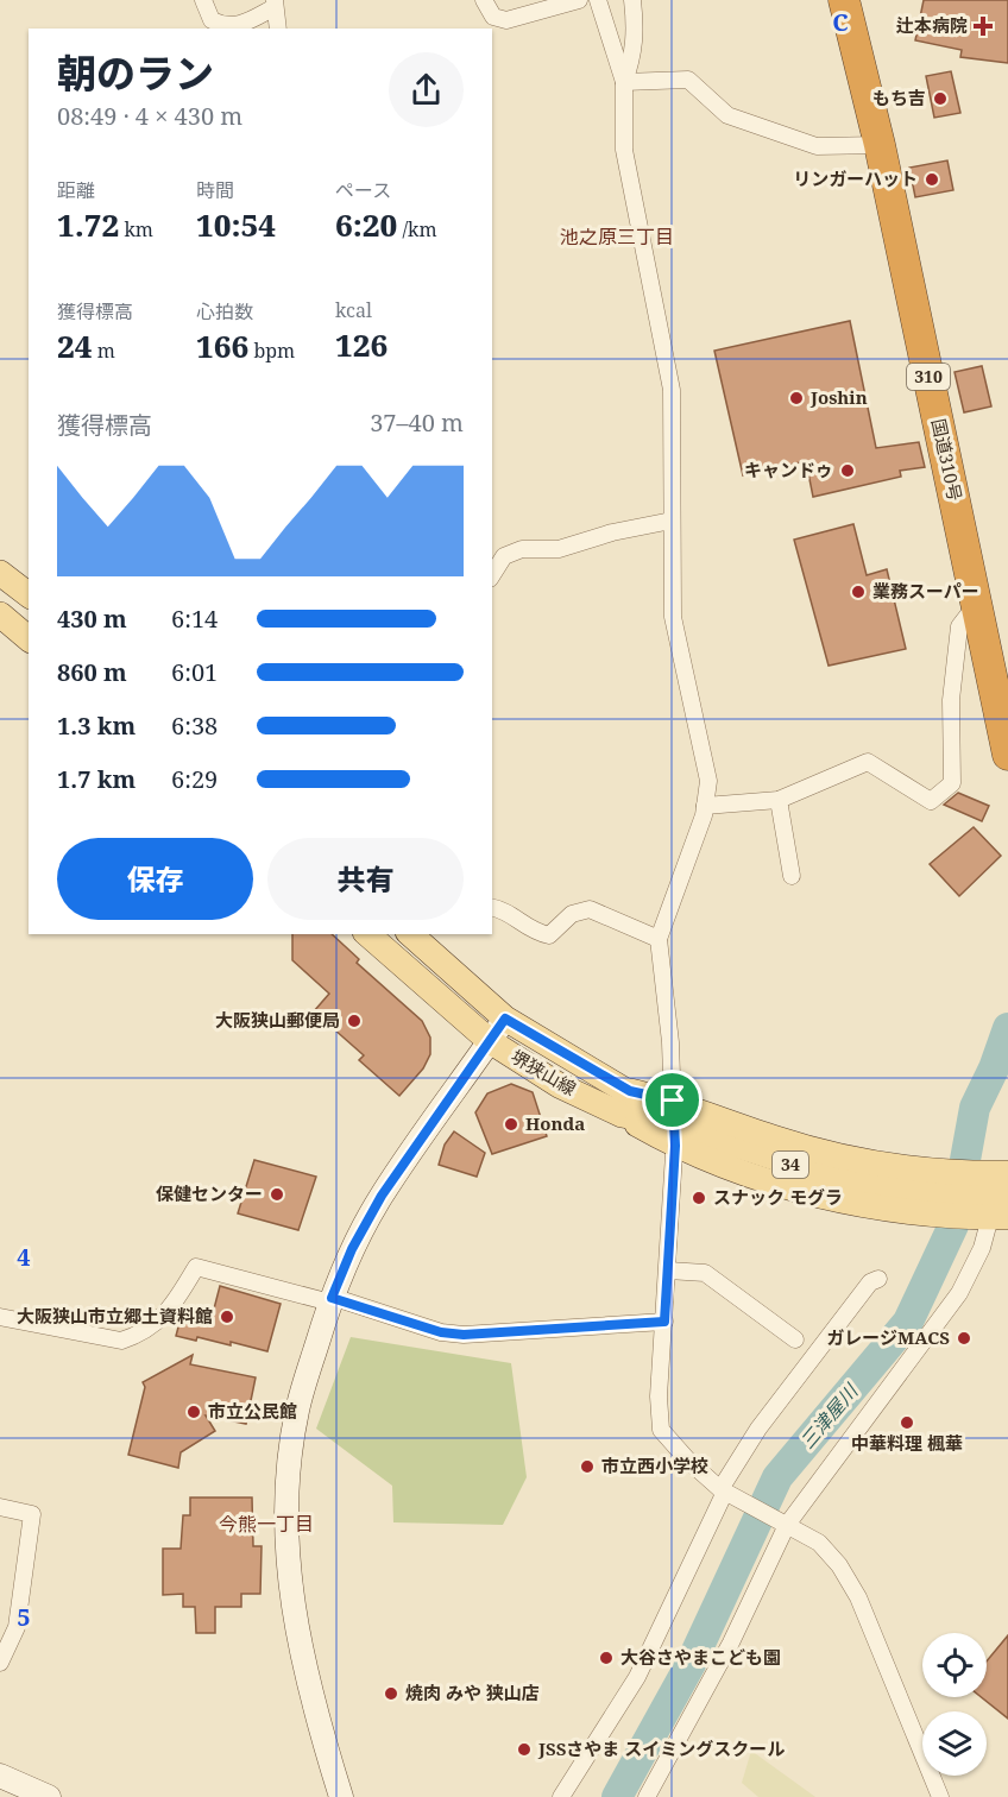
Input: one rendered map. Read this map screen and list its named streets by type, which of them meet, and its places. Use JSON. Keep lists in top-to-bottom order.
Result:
{
  "streets": {
    "highway": ["310", "国道310号"],
    "main road": ["堺狭山線", "34"]
  },
  "districts": ["池之原三丁目", "今熊一丁目"],
  "water": ["三津屋川"],
  "places": {
    "health": ["辻本病院"],
    "other": [
      "もち吉",
      "リンガーハット",
      "Joshin",
      "キャンドゥ",
      "業務スーパー",
      "大阪狭山郵便局",
      "Honda",
      "保健センター",
      "スナック モグラ",
      "大阪狭山市立郷土資料館",
      "ガレージMACS",
      "市立公民館",
      "中華料理 楓華",
      "市立西小学校",
      "大谷さやまこども園",
      "焼肉 みや 狭山店",
      "JSSさやま スイミングスクール"
    ]
  },
  "page": {
    "heading": ["朝のラン", "08:49 · 4 × 430 m"],
    "stats": [
      ["距離", "1.72 km"],
      ["時間", "10:54"],
      ["ペース", "6:20 /km"],
      ["獲得標高", "24 m"],
      ["心拍数", "166 bpm"],
      ["kcal", "126"]
    ],
    "chart": ["獲得標高", "37–40 m"],
    "list": [
      {
        "name": "430 m",
        "note": "6:14"
      },
      {
        "name": "860 m",
        "note": "6:01"
      },
      {
        "name": "1.3 km",
        "note": "6:38"
      },
      {
        "name": "1.7 km",
        "note": "6:29"
      }
    ],
    "buttons": ["保存", "共有"]
  },
  "grid": {
    "columns": ["C"],
    "rows": ["4", "5"]
  }
}
